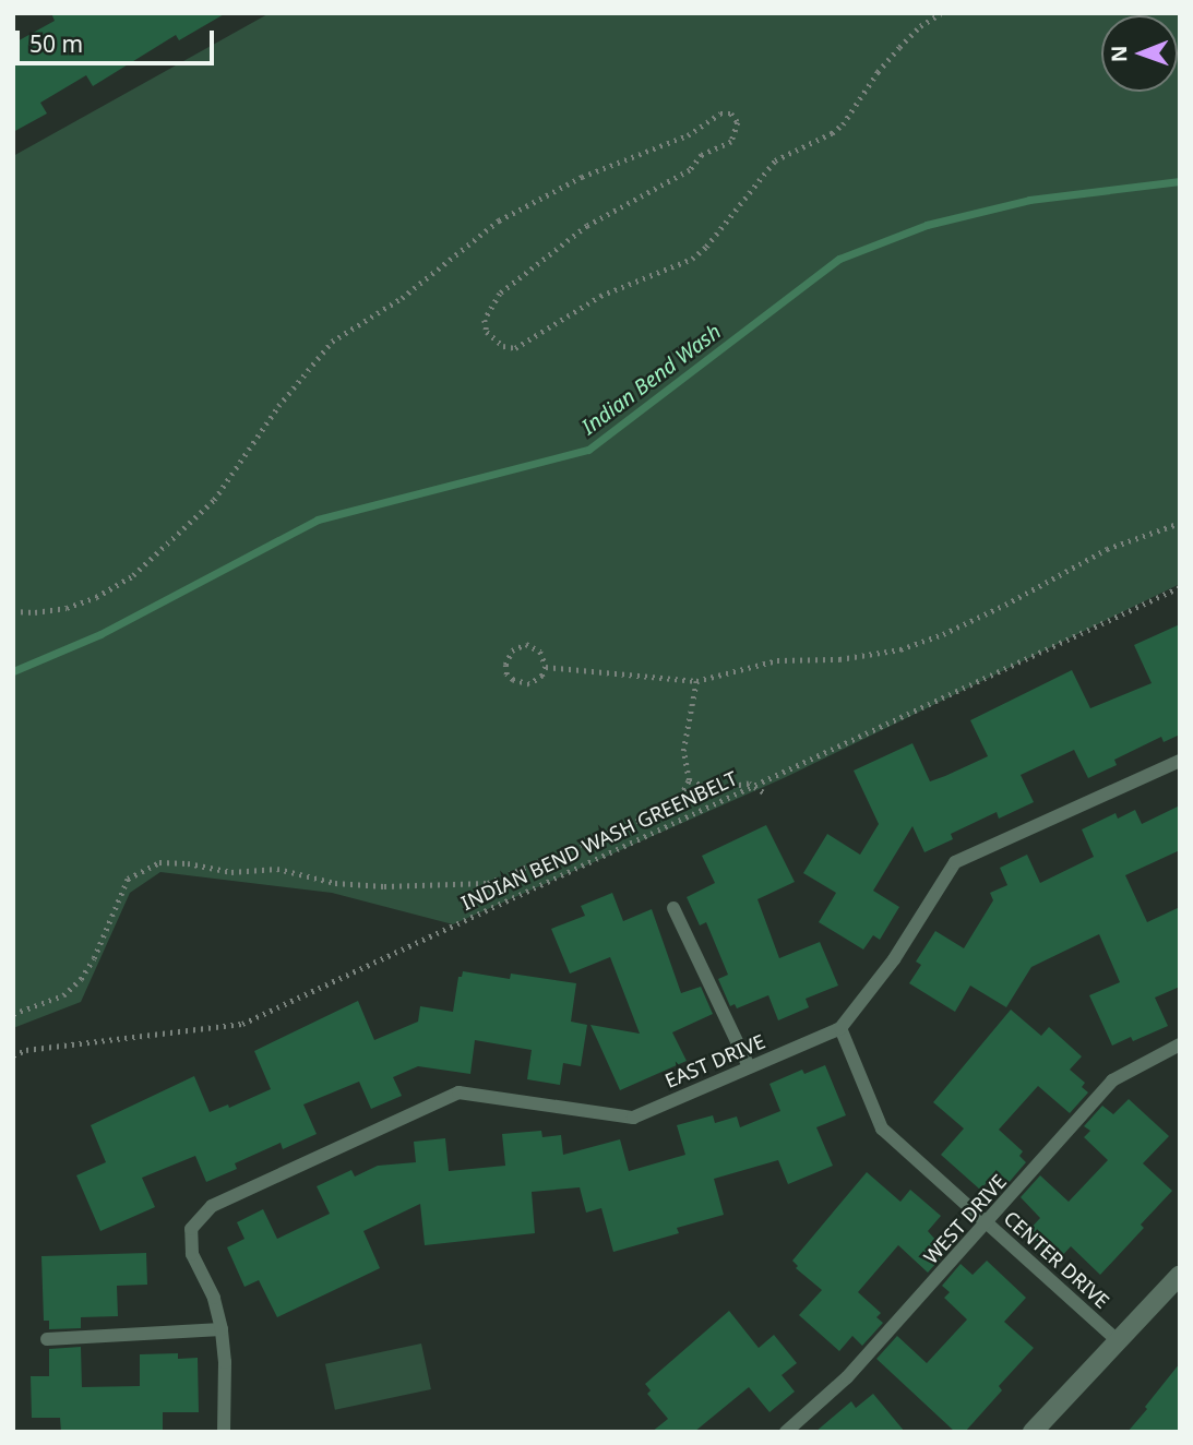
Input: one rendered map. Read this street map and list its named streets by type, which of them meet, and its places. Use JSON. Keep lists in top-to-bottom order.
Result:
{
  "streets": {
    "lane": ["EAST DRIVE", "WEST DRIVE", "CENTER DRIVE"],
    "path": ["INDIAN BEND WASH GREENBELT"]
  },
  "crossings": [
    ["EAST DRIVE", "CENTER DRIVE"],
    ["WEST DRIVE", "CENTER DRIVE"]
  ],
  "water": ["Indian Bend Wash"],
  "scale_bar": "50 m",
  "north": "left"
}
